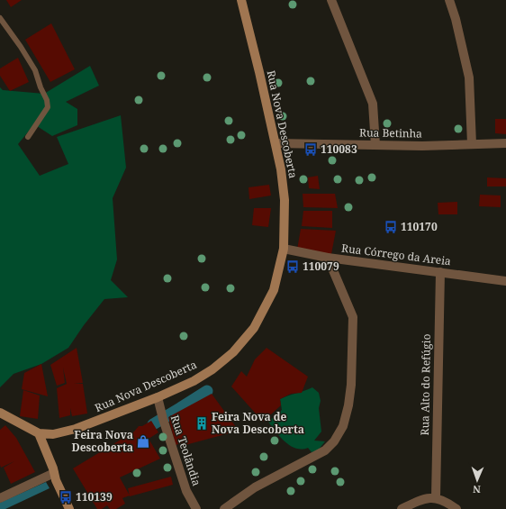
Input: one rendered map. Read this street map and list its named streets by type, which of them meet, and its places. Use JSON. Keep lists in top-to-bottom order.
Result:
{
  "streets": {
    "main road": ["Rua Nova Descoberta"],
    "street": [
      "Rua Betinha",
      "Rua Córrego da Areia",
      "Rua Alto do Refúgio",
      "Rua Teolândia"
    ]
  },
  "crossings": [
    ["Rua Nova Descoberta", "Rua Betinha"],
    ["Rua Nova Descoberta", "Rua Córrego da Areia"],
    ["Rua Nova Descoberta", "Rua Teolândia"],
    ["Rua Córrego da Areia", "Rua Alto do Refúgio"]
  ],
  "places": {
    "bus stop": [
      "110083",
      "110170",
      "110079",
      "110139"
    ],
    "building": ["Feira Nova de Nova Descoberta"],
    "shop": ["Feira Nova Descoberta"]
  },
  "north": "bottom"
}
